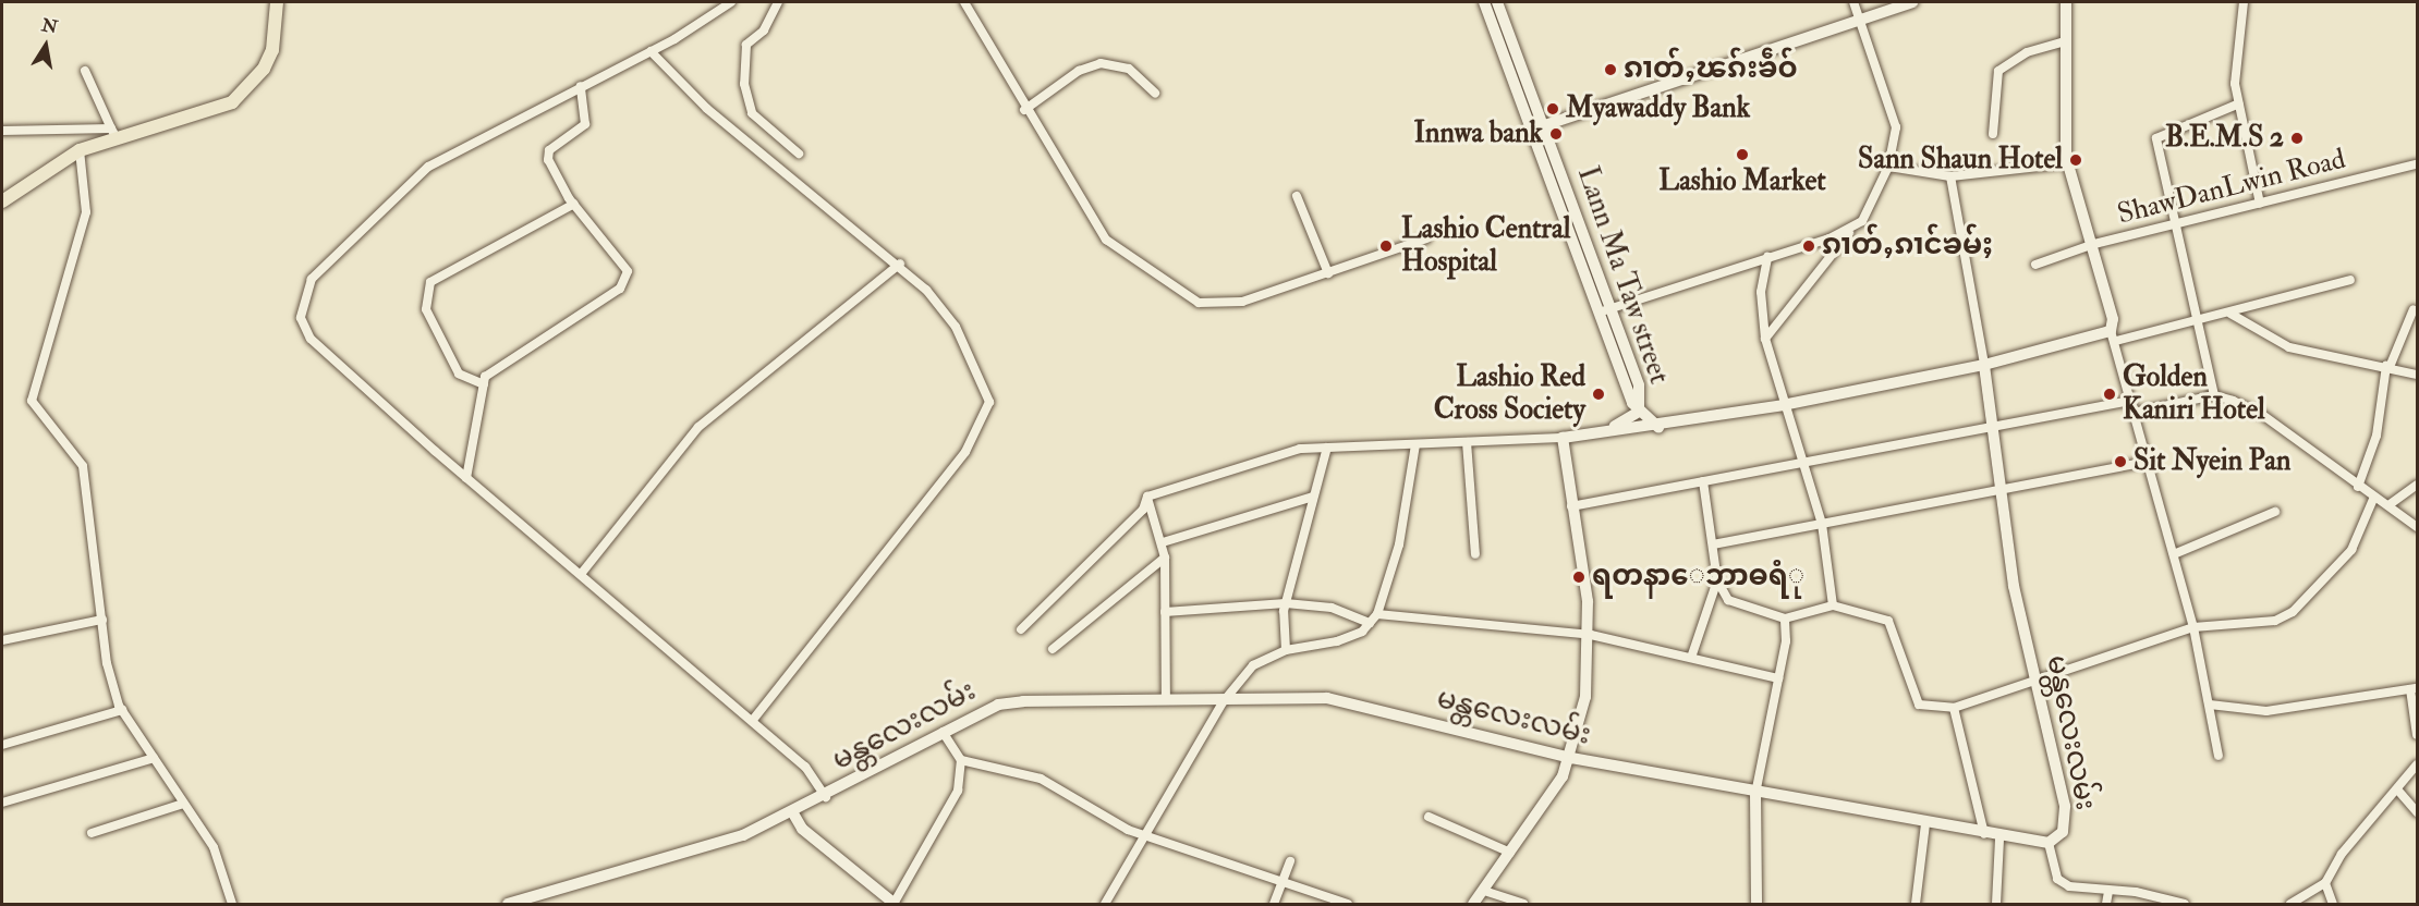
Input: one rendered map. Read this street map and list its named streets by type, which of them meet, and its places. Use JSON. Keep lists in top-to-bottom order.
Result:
{
  "streets": {
    "main road": ["Lann Ma Taw street", "မန္တလေးလမ်း"],
    "street": ["ShawDanLwin Road"]
  },
  "places": [
    "ၵၢတ်ႇၽၵ်းၶဵဝ်",
    "Myawaddy Bank",
    "Innwa bank",
    "B.E.M.S 2",
    "Lashio Market",
    "Sann Shaun Hotel",
    "Lashio Central Hospital",
    "ၵၢတ်ႇၵၢင်ၶမ်ႈ",
    "Lashio Red Cross Society",
    "Golden Kaniri Hotel",
    "Sit Nyein Pan",
    "ရတနာေဘာဓရံု"
  ],
  "north": "top"
}
